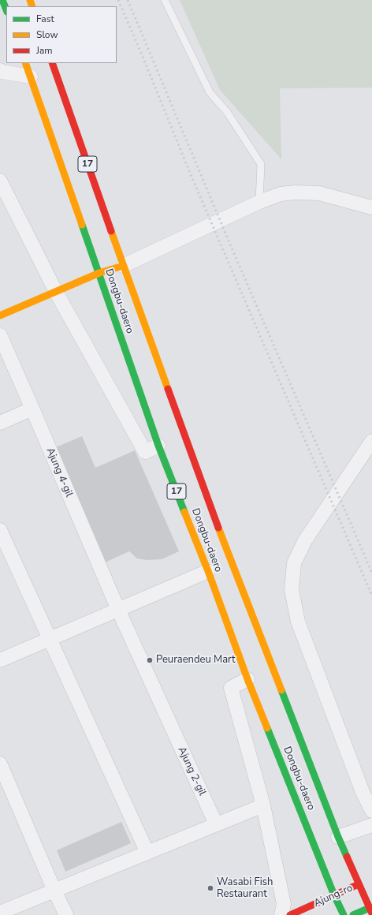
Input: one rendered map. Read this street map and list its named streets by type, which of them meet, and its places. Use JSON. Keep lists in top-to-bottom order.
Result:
{
  "streets": {
    "main road": ["17", "Dongbu-daero", "Ajung-ro"],
    "street": ["Ajung 4-gil", "Ajung 2-gil"]
  },
  "crossings": [
    ["Dongbu-daero", "Ajung-ro"],
    ["Ajung 4-gil", "Ajung 2-gil"]
  ],
  "places": ["Peuraendeu Mart", "Wasabi Fish Restaurant"],
  "legend": ["Fast", "Slow", "Jam"]
}
